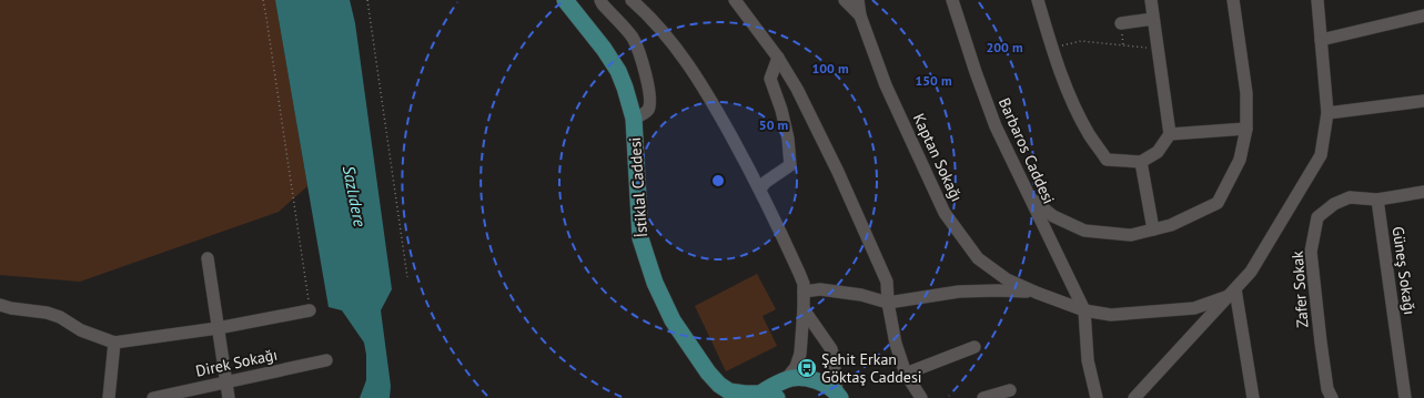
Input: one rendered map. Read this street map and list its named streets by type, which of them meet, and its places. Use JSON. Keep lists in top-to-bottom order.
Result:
{
  "streets": {
    "main road": ["İstiklal Caddesi"],
    "street": [
      "Barbaros Caddesi",
      "Kaptan Sokağı",
      "Güneş Sokağı",
      "Zafer Sokak",
      "Direk Sokağı"
    ]
  },
  "crossings": [
    ["Güneş Sokağı", "Zafer Sokak"]
  ],
  "water": ["Sazlıdere"],
  "places": {
    "bus stop": ["Şehit Erkan Göktaş Caddesi"]
  },
  "rings": [
    "200 m",
    "100 m",
    "150 m",
    "50 m"
  ]
}
